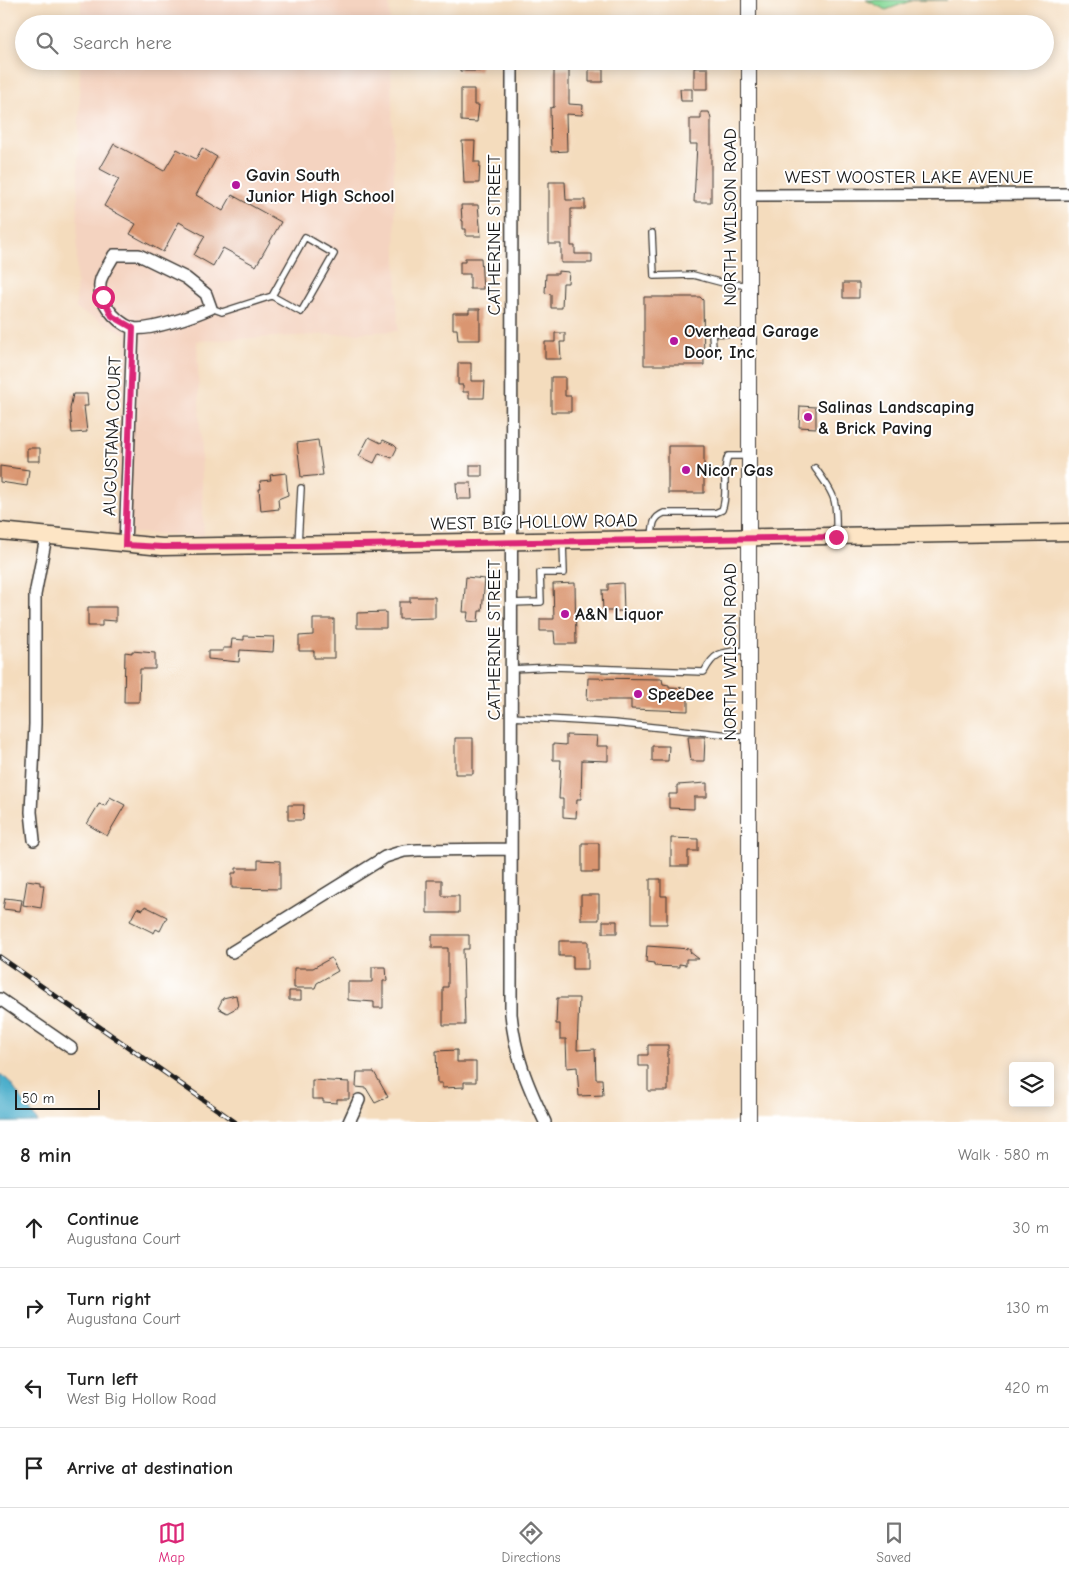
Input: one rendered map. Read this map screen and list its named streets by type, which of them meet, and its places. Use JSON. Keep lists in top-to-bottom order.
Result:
{
  "streets": {
    "main road": ["WEST BIG HOLLOW ROAD"],
    "street": [
      "WEST WOOSTER LAKE AVENUE",
      "NORTH WILSON ROAD",
      "CATHERINE STREET",
      "AUGUSTANA COURT"
    ]
  },
  "crossings": [
    ["WEST WOOSTER LAKE AVENUE", "NORTH WILSON ROAD"],
    ["NORTH WILSON ROAD", "WEST BIG HOLLOW ROAD"],
    ["CATHERINE STREET", "WEST BIG HOLLOW ROAD"],
    ["AUGUSTANA COURT", "WEST BIG HOLLOW ROAD"]
  ],
  "places": [
    "Gavin South Junior High School",
    "Overhead Garage Door, Inc",
    "Salinas Landscaping & Brick Paving",
    "Nicor Gas",
    "A&N Liquor",
    "SpeeDee"
  ],
  "scale_bar": "50 m",
  "page": {
    "search": "Search here",
    "scale": "50 m",
    "heading": ["8 min", "Walk · 580 m"],
    "list": [
      ["Continue", "Augustana Court", "30 m"],
      ["Turn right", "Augustana Court", "130 m"],
      ["Turn left", "West Big Hollow Road", "420 m"],
      "Arrive at destination"
    ],
    "nav": ["Map", "Directions", "Saved"]
  }
}
